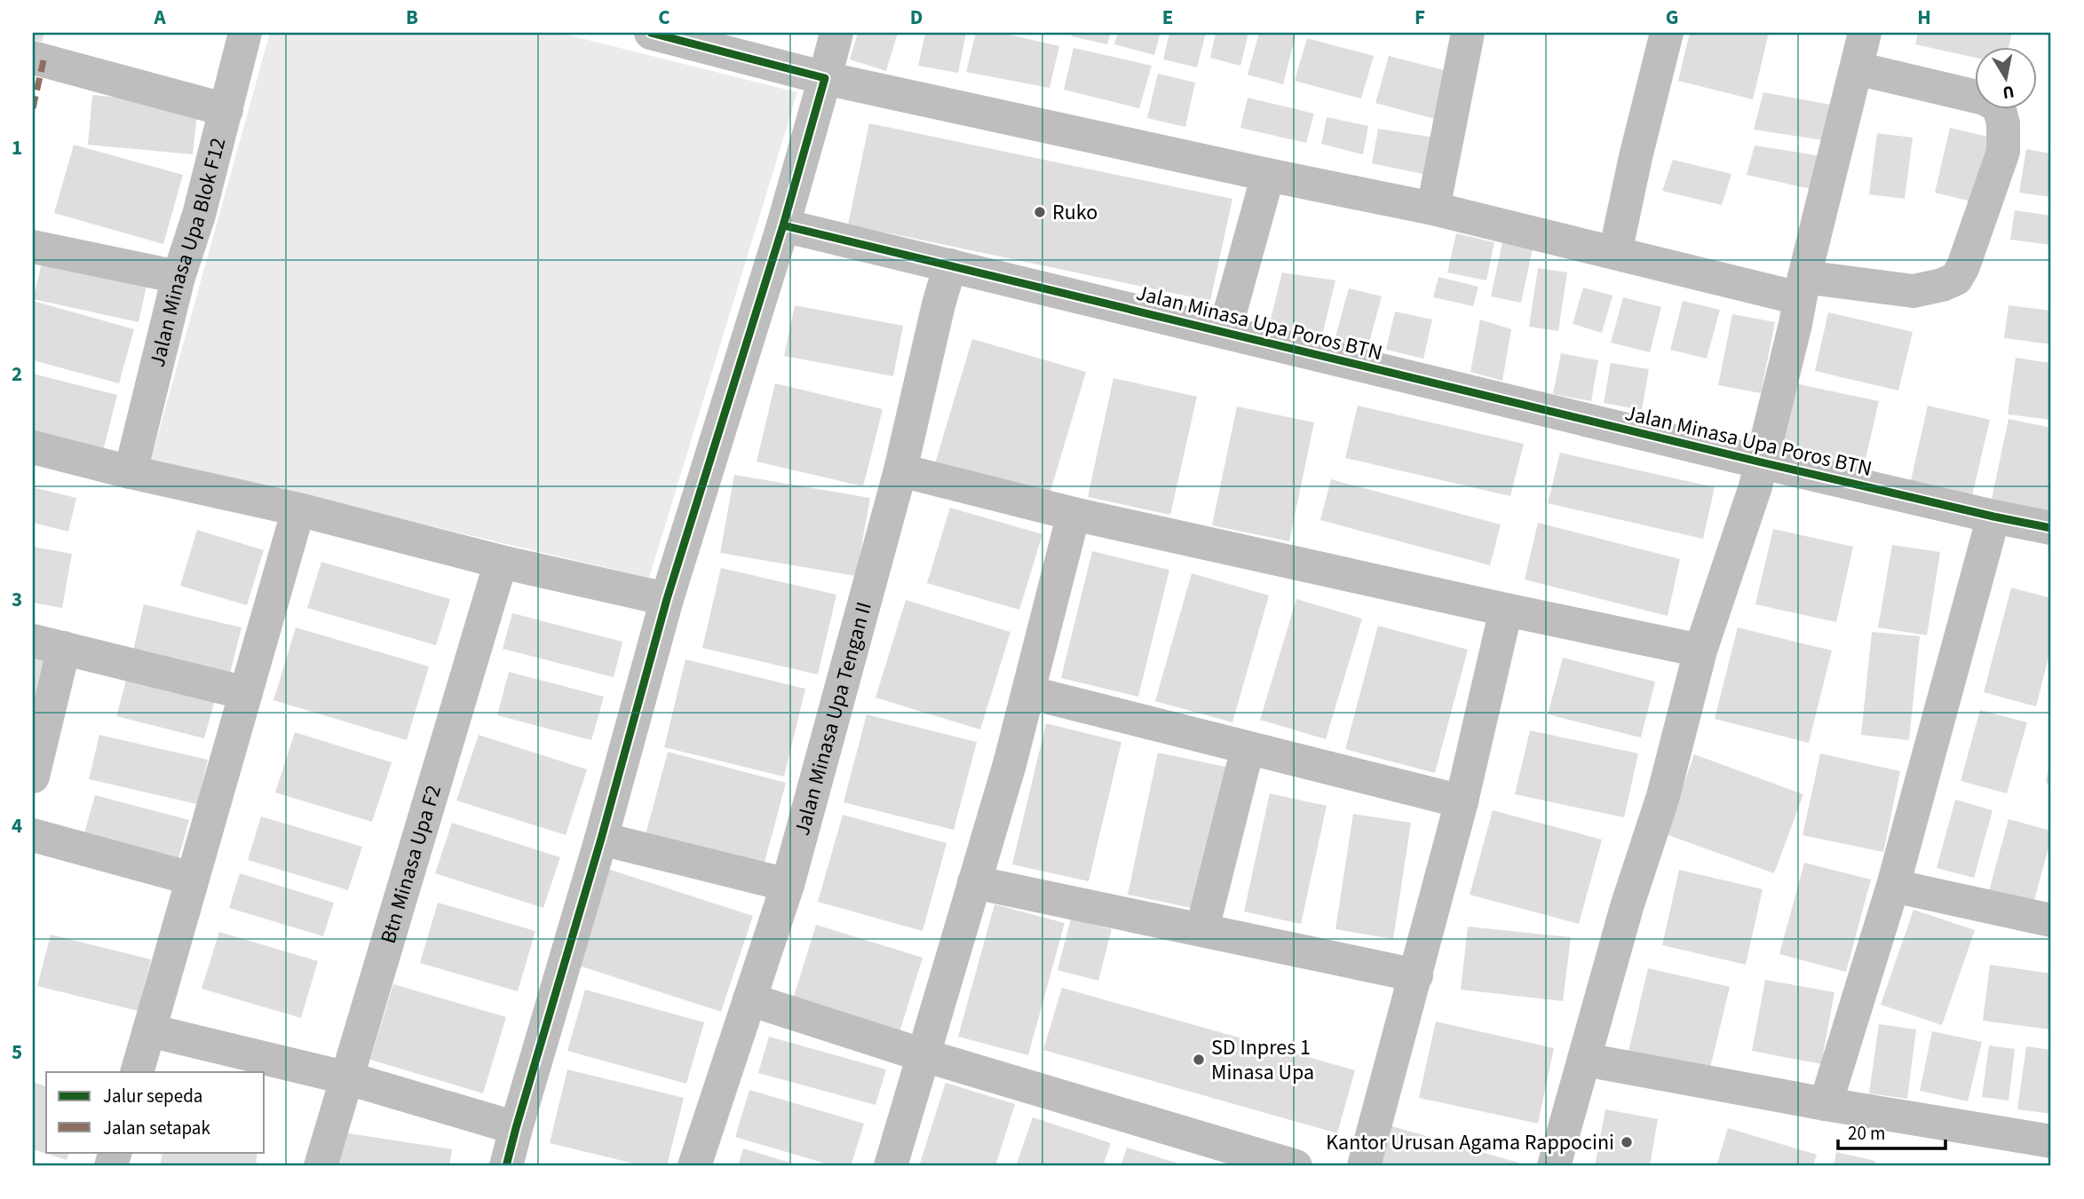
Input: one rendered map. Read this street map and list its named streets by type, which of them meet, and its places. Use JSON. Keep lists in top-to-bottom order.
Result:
{
  "streets": {
    "street": [
      "Jalan Minasa Upa Blok F12",
      "Jalan Minasa Upa Poros BTN",
      "Jalan Minasa Upa Tengan II",
      "Btn Minasa Upa F2"
    ]
  },
  "crossings": [
    ["Jalan Minasa Upa Poros BTN", "Jalan Minasa Upa Tengan II"]
  ],
  "places": ["Ruko", "SD Inpres 1 Minasa Upa", "Kantor Urusan Agama Rappocini"],
  "legend": ["Jalur sepeda", "Jalan setapak"],
  "scale_bar": "20 m",
  "north": "bottom",
  "grid": {
    "columns": [
      "A",
      "B",
      "C",
      "D",
      "E",
      "F",
      "G",
      "H"
    ],
    "rows": [
      "1",
      "2",
      "3",
      "4",
      "5"
    ]
  }
}
